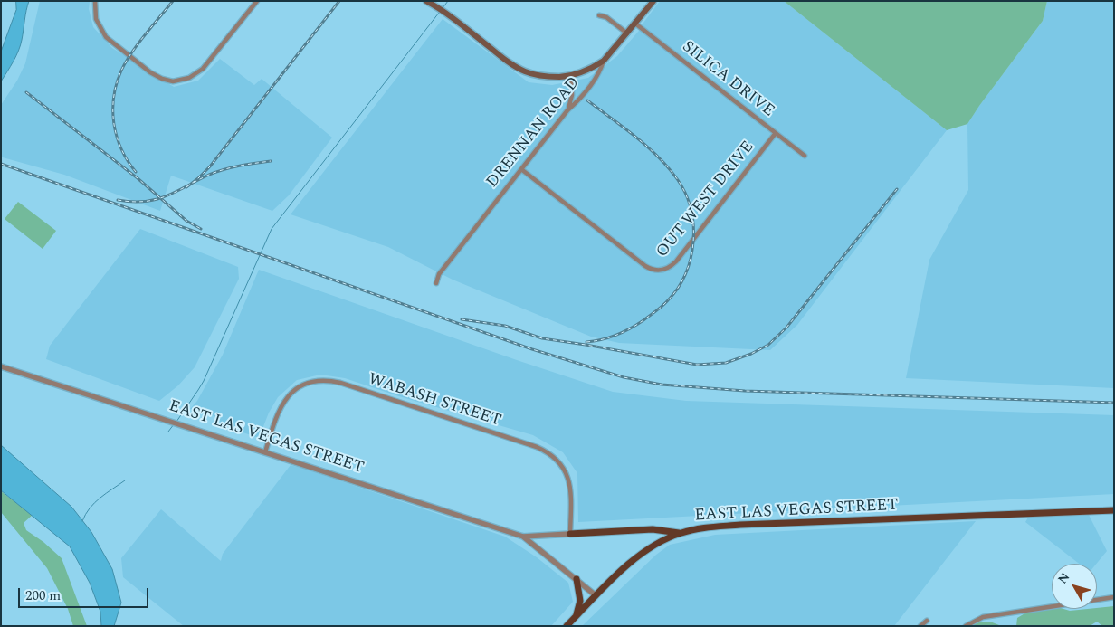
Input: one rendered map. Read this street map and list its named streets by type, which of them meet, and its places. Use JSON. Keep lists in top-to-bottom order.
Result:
{
  "streets": {
    "main road": ["DRENNAN ROAD", "EAST LAS VEGAS STREET"],
    "street": ["SILICA DRIVE", "OUT WEST DRIVE", "WABASH STREET"]
  },
  "crossings": [
    ["SILICA DRIVE", "DRENNAN ROAD"],
    ["SILICA DRIVE", "OUT WEST DRIVE"],
    ["DRENNAN ROAD", "OUT WEST DRIVE"],
    ["WABASH STREET", "EAST LAS VEGAS STREET"]
  ],
  "scale_bar": "200 m",
  "north": "top left"
}
